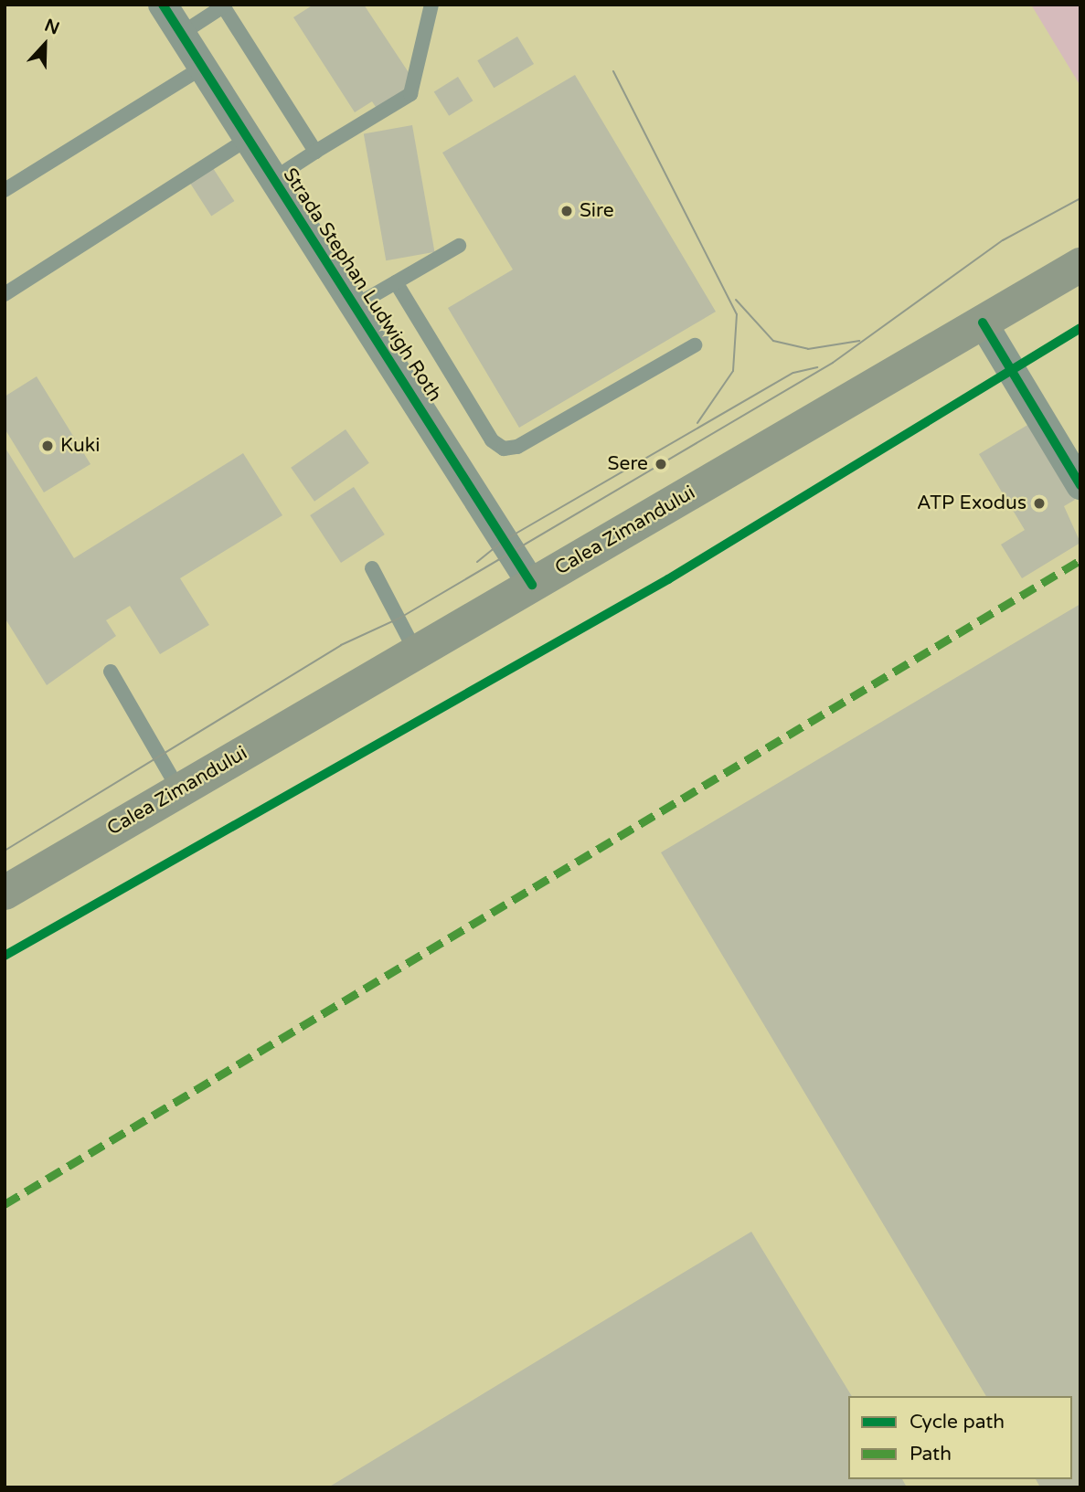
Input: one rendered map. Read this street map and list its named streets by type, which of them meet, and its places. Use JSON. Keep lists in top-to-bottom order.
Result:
{
  "streets": {
    "main road": ["Calea Zimandului"],
    "street": ["Strada Stephan Ludwigh Roth"]
  },
  "crossings": [
    ["Strada Stephan Ludwigh Roth", "Calea Zimandului"]
  ],
  "places": [
    "Sire",
    "Kuki",
    "Sere",
    "ATP Exodus"
  ],
  "legend": ["Cycle path", "Path"],
  "north": "top"
}
